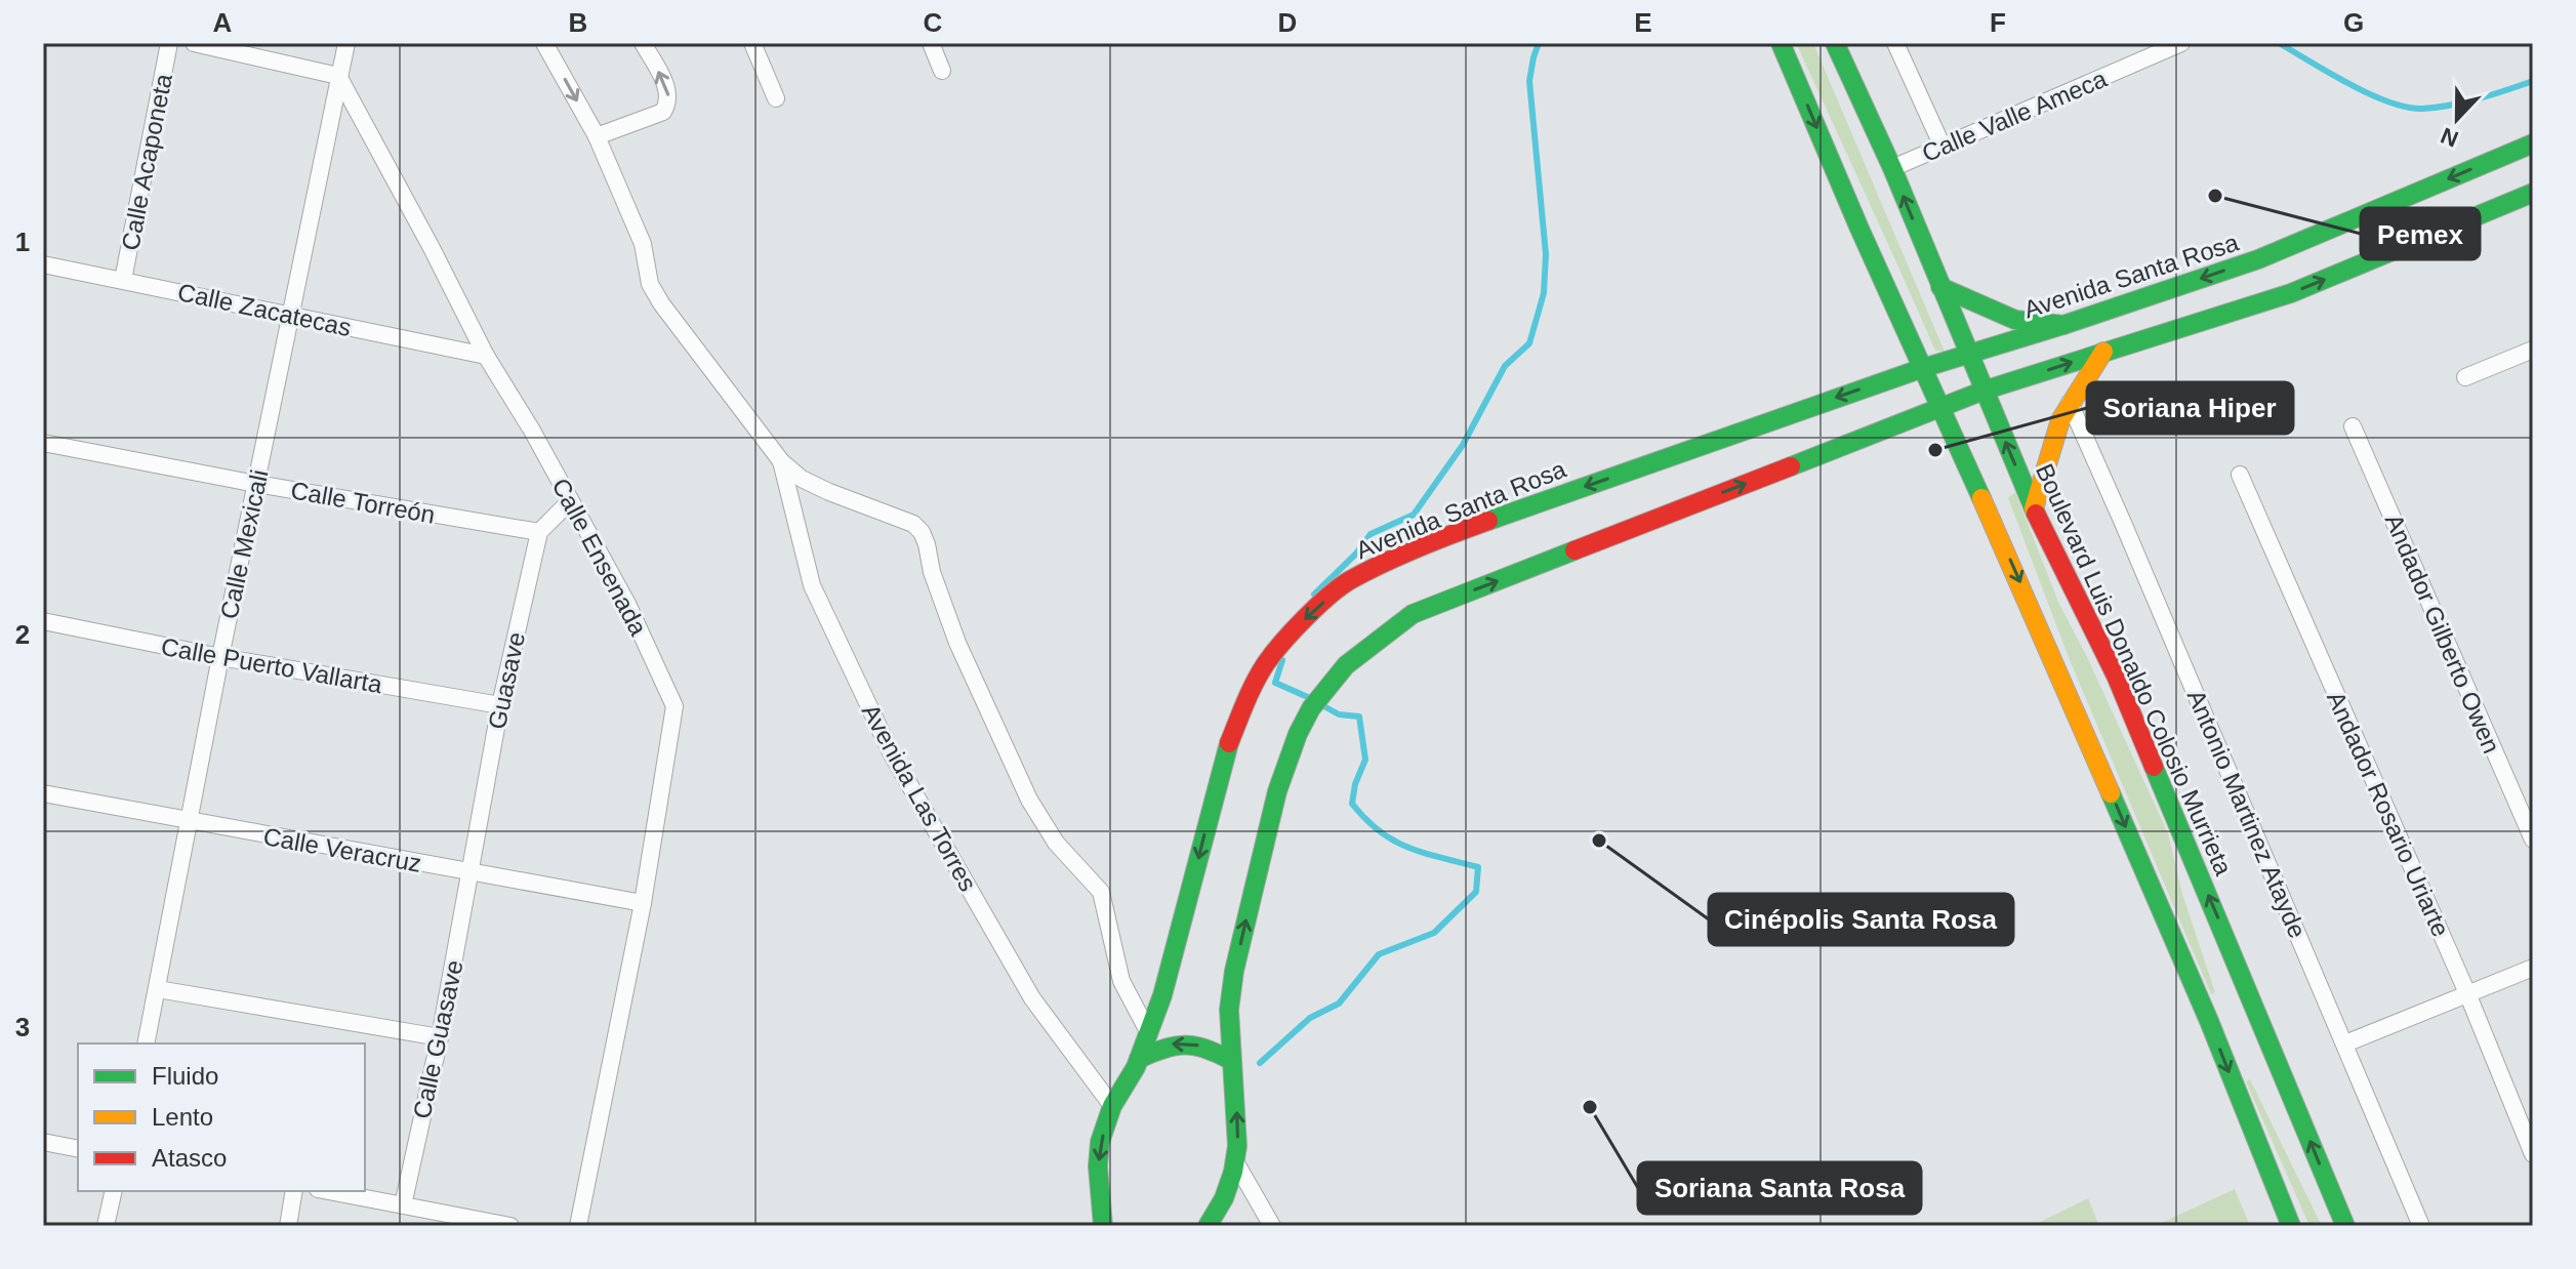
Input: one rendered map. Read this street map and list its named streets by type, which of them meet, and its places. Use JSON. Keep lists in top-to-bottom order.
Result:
{
  "streets": {
    "main road": ["Avenida Santa Rosa", "Boulevard Luis Donaldo Colosio Murrieta"],
    "street": [
      "Calle Valle Ameca",
      "Calle Acaponeta",
      "Calle Zacatecas",
      "Calle Torreón",
      "Calle Mexicali",
      "Calle Ensenada",
      "Andador Gilberto Owen",
      "Calle Puerto Vallarta",
      "Guasave",
      "Avenida Las Torres",
      "Antonio Martinez Atayde",
      "Andador Rosario Uriarte",
      "Calle Veracruz",
      "Calle Guasave"
    ]
  },
  "crossings": [
    ["Calle Valle Ameca", "Boulevard Luis Donaldo Colosio Murrieta"],
    ["Calle Acaponeta", "Calle Zacatecas"],
    ["Avenida Santa Rosa", "Boulevard Luis Donaldo Colosio Murrieta"],
    ["Avenida Santa Rosa", "Avenida Las Torres"],
    ["Calle Zacatecas", "Calle Mexicali"],
    ["Calle Zacatecas", "Calle Ensenada"],
    ["Calle Torreón", "Calle Mexicali"],
    ["Calle Torreón", "Guasave"],
    ["Calle Mexicali", "Calle Ensenada"],
    ["Calle Mexicali", "Calle Puerto Vallarta"],
    ["Calle Mexicali", "Calle Veracruz"],
    ["Calle Ensenada", "Calle Veracruz"],
    ["Calle Puerto Vallarta", "Guasave"],
    ["Guasave", "Calle Veracruz"],
    ["Guasave", "Calle Guasave"],
    ["Calle Veracruz", "Calle Guasave"]
  ],
  "places": [
    "Pemex",
    "Soriana Hiper",
    "Cinépolis Santa Rosa",
    "Soriana Santa Rosa"
  ],
  "legend": ["Fluido", "Lento", "Atasco"],
  "north": "bottom",
  "grid": {
    "columns": [
      "A",
      "B",
      "C",
      "D",
      "E",
      "F",
      "G"
    ],
    "rows": ["1", "2", "3"]
  }
}
